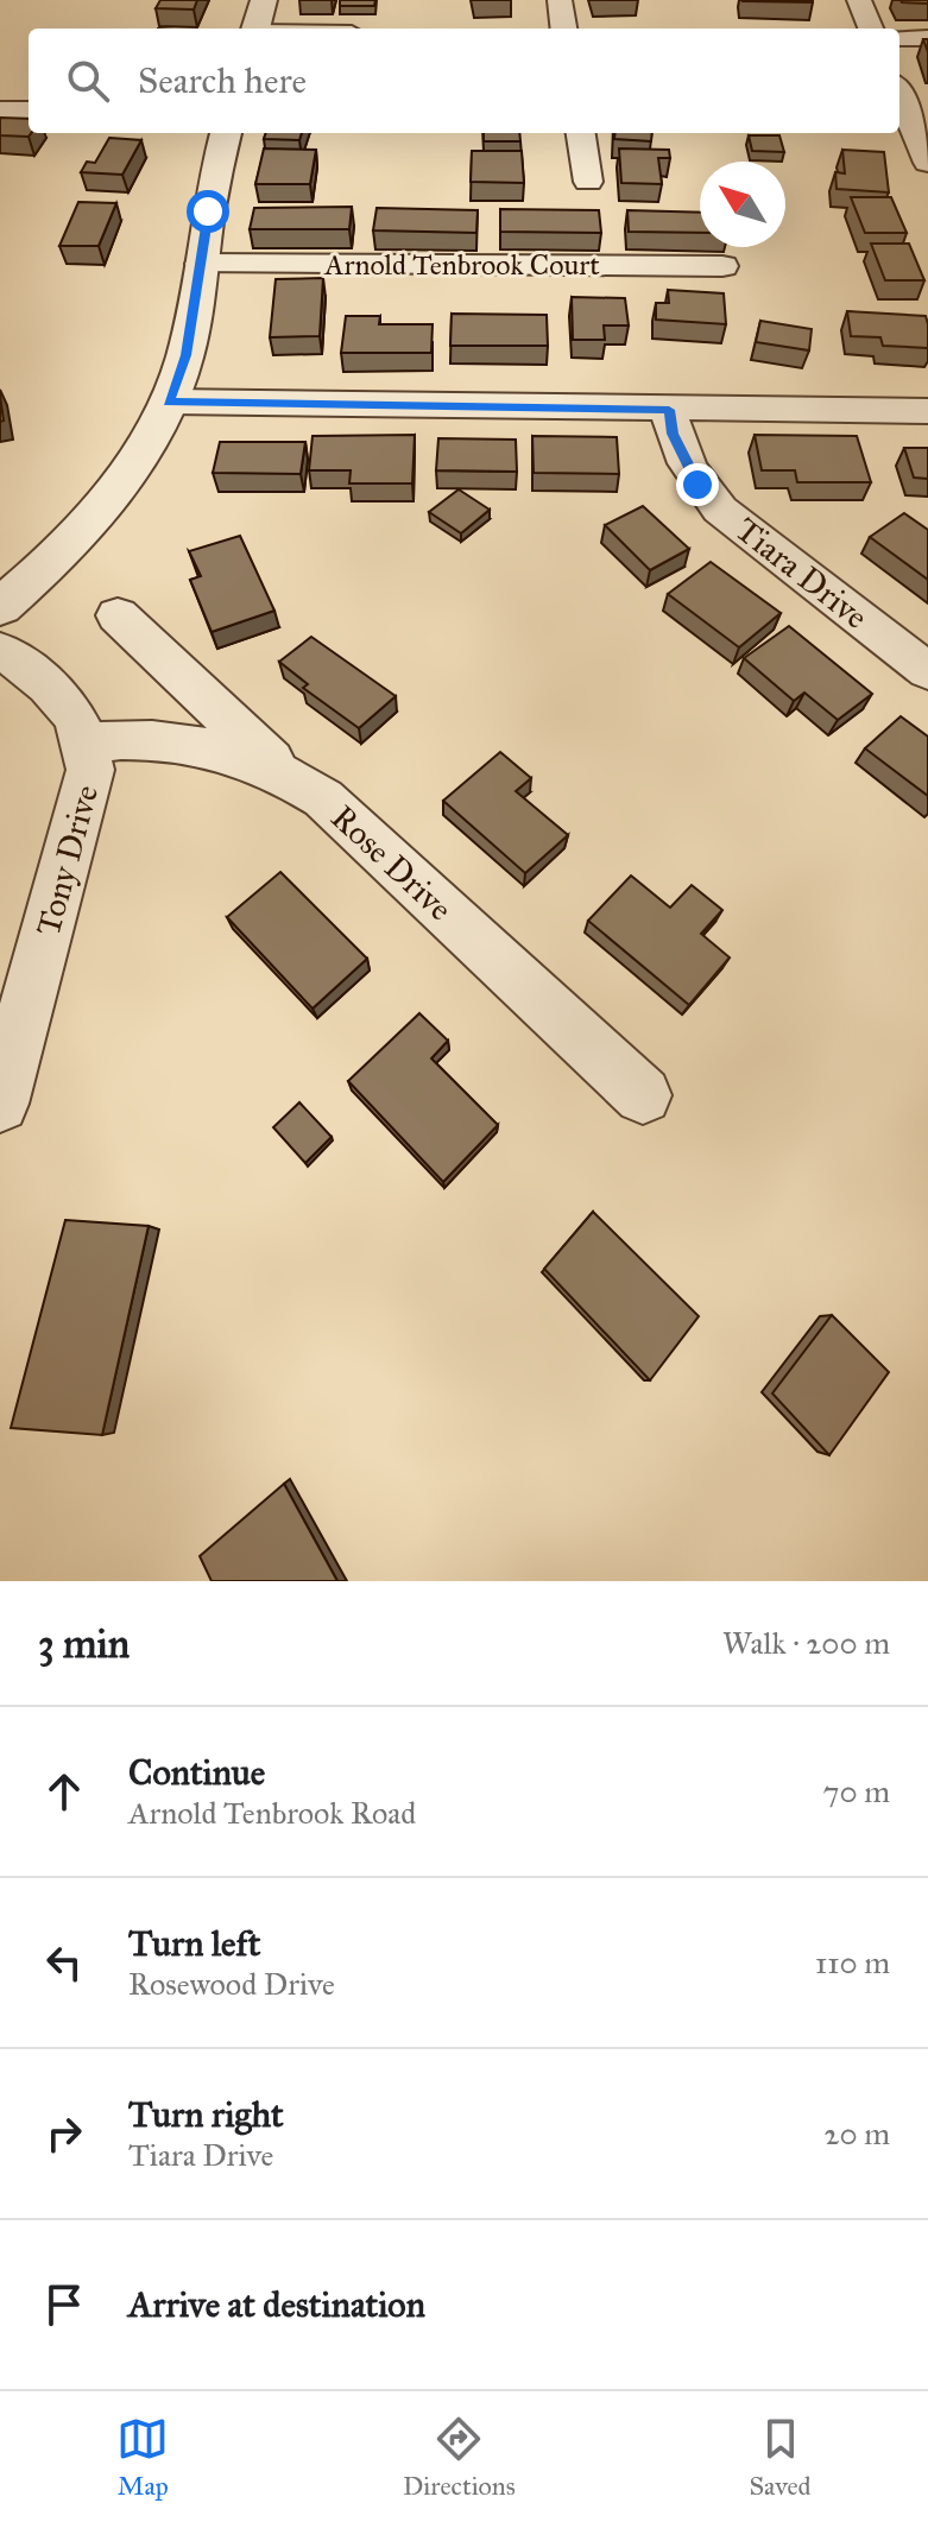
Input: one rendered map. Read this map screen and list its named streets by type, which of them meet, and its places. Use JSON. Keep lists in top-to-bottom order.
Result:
{
  "streets": {
    "street": [
      "Arnold Tenbrook Court",
      "Tiara Drive",
      "Tony Drive",
      "Rose Drive"
    ]
  },
  "crossings": [
    ["Tony Drive", "Rose Drive"]
  ],
  "north": "top left",
  "page": {
    "search": "Search here",
    "heading": ["3 min", "Walk · 200 m"],
    "list": [
      ["Continue", "Arnold Tenbrook Road", "70 m"],
      ["Turn left", "Rosewood Drive", "110 m"],
      ["Turn right", "Tiara Drive", "20 m"],
      "Arrive at destination"
    ],
    "nav": ["Map", "Directions", "Saved"]
  }
}
